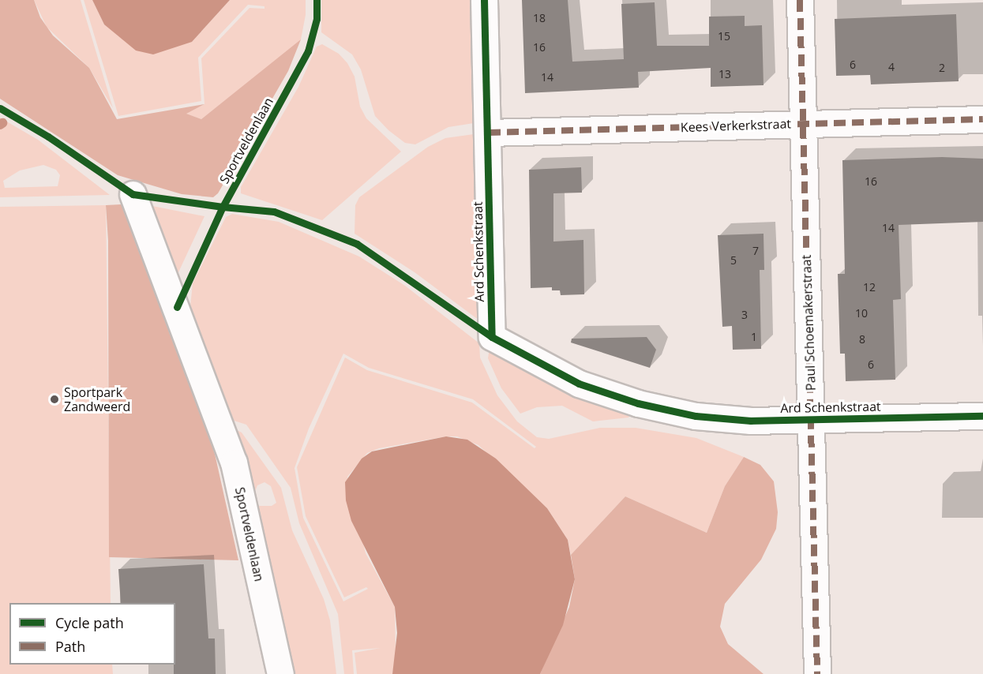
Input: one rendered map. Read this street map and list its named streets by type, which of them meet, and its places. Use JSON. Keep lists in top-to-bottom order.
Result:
{
  "streets": {
    "street": [
      "Kees Verkerkstraat",
      "Sportveldenlaan",
      "Ard Schenkstraat",
      "Paul Schoemakerstraat"
    ]
  },
  "crossings": [
    ["Kees Verkerkstraat", "Ard Schenkstraat"],
    ["Kees Verkerkstraat", "Paul Schoemakerstraat"],
    ["Ard Schenkstraat", "Paul Schoemakerstraat"]
  ],
  "places": ["Sportpark Zandweerd"],
  "house_numbers": [
    "18",
    "15",
    "16",
    "6",
    "4",
    "2",
    "13",
    "14",
    "16",
    "14",
    "7",
    "5",
    "12",
    "10",
    "3",
    "1",
    "8",
    "6"
  ],
  "legend": ["Cycle path", "Path"]
}
